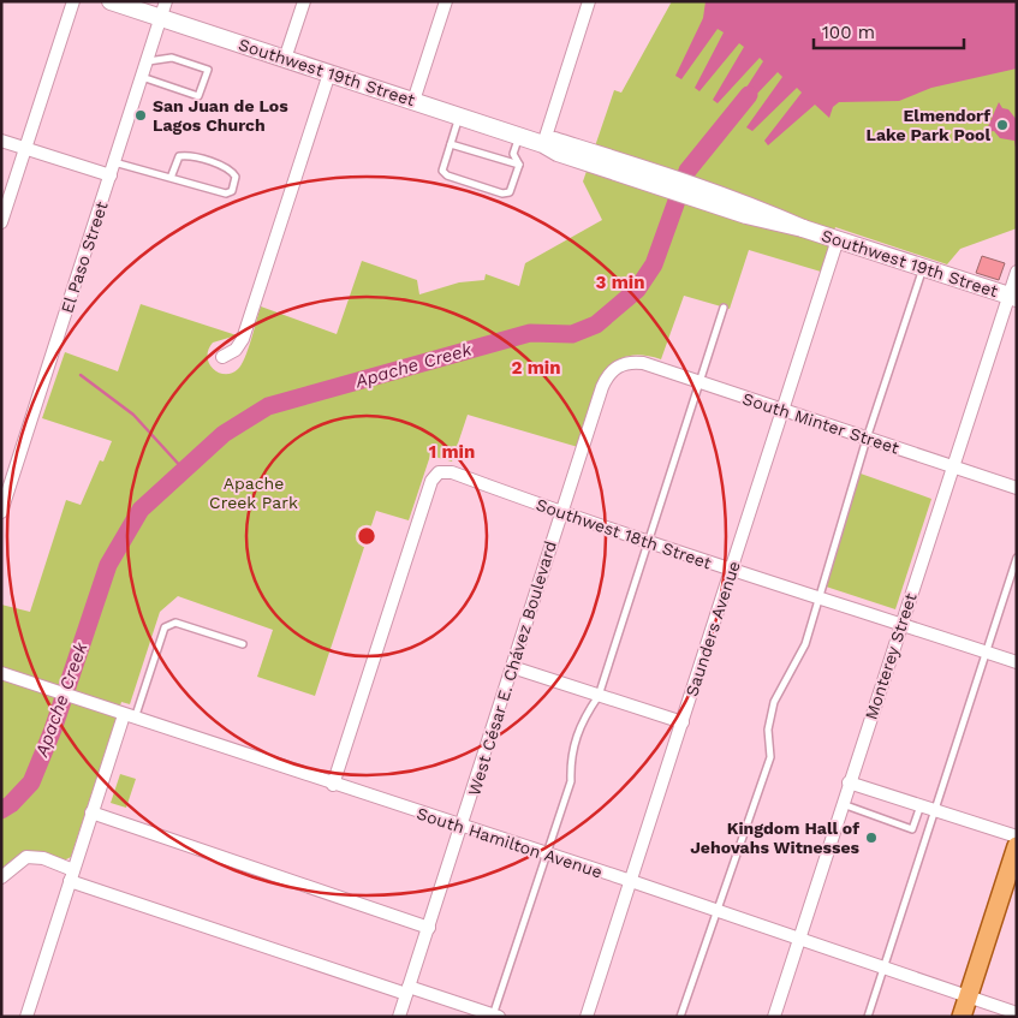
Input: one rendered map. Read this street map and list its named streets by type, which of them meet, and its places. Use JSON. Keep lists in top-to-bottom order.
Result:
{
  "streets": {
    "street": [
      "Southwest 19th Street",
      "El Paso Street",
      "South Minter Street",
      "Southwest 18th Street",
      "Saunders Avenue",
      "Monterey Street",
      "West César E. Chávez Boulevard",
      "South Hamilton Avenue"
    ]
  },
  "crossings": [
    ["Southwest 19th Street", "El Paso Street"],
    ["Southwest 19th Street", "Saunders Avenue"],
    ["Southwest 19th Street", "Monterey Street"],
    ["South Minter Street", "Saunders Avenue"],
    ["South Minter Street", "Monterey Street"],
    ["South Minter Street", "West César E. Chávez Boulevard"],
    ["Southwest 18th Street", "Saunders Avenue"],
    ["Southwest 18th Street", "Monterey Street"],
    ["Southwest 18th Street", "West César E. Chávez Boulevard"],
    ["Southwest 18th Street", "South Hamilton Avenue"],
    ["Saunders Avenue", "South Hamilton Avenue"],
    ["Monterey Street", "South Hamilton Avenue"],
    ["West César E. Chávez Boulevard", "South Hamilton Avenue"]
  ],
  "water": ["Apache Creek"],
  "parks": ["Apache Creek Park"],
  "places": ["San Juan de Los Lagos Church", "Elmendorf Lake Park Pool", "Kingdom Hall of Jehovahs Witnesses"],
  "scale_bar": "100 m",
  "rings": ["3 min", "2 min", "1 min"]
}
